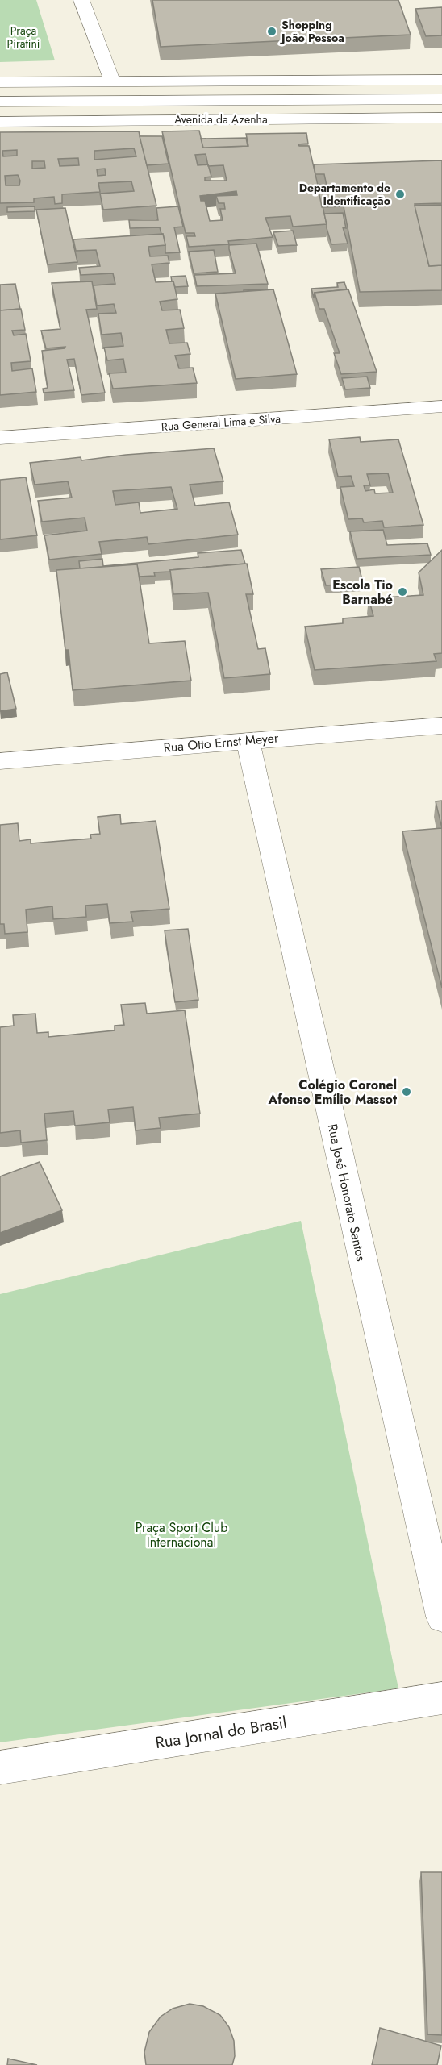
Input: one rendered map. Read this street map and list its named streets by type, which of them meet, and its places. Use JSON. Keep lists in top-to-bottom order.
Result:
{
  "streets": {
    "street": [
      "Avenida da Azenha",
      "Rua General Lima e Silva",
      "Rua Otto Ernst Meyer",
      "Rua José Honorato Santos",
      "Rua Jornal do Brasil"
    ]
  },
  "crossings": [
    ["Rua Otto Ernst Meyer", "Rua José Honorato Santos"]
  ],
  "parks": ["Praça Piratini", "Praça Sport Club Internacional"],
  "places": [
    "Shopping João Pessoa",
    "Departamento de Identificação",
    "Escola Tio Barnabé",
    "Colégio Coronel Afonso Emílio Massot"
  ]
}
